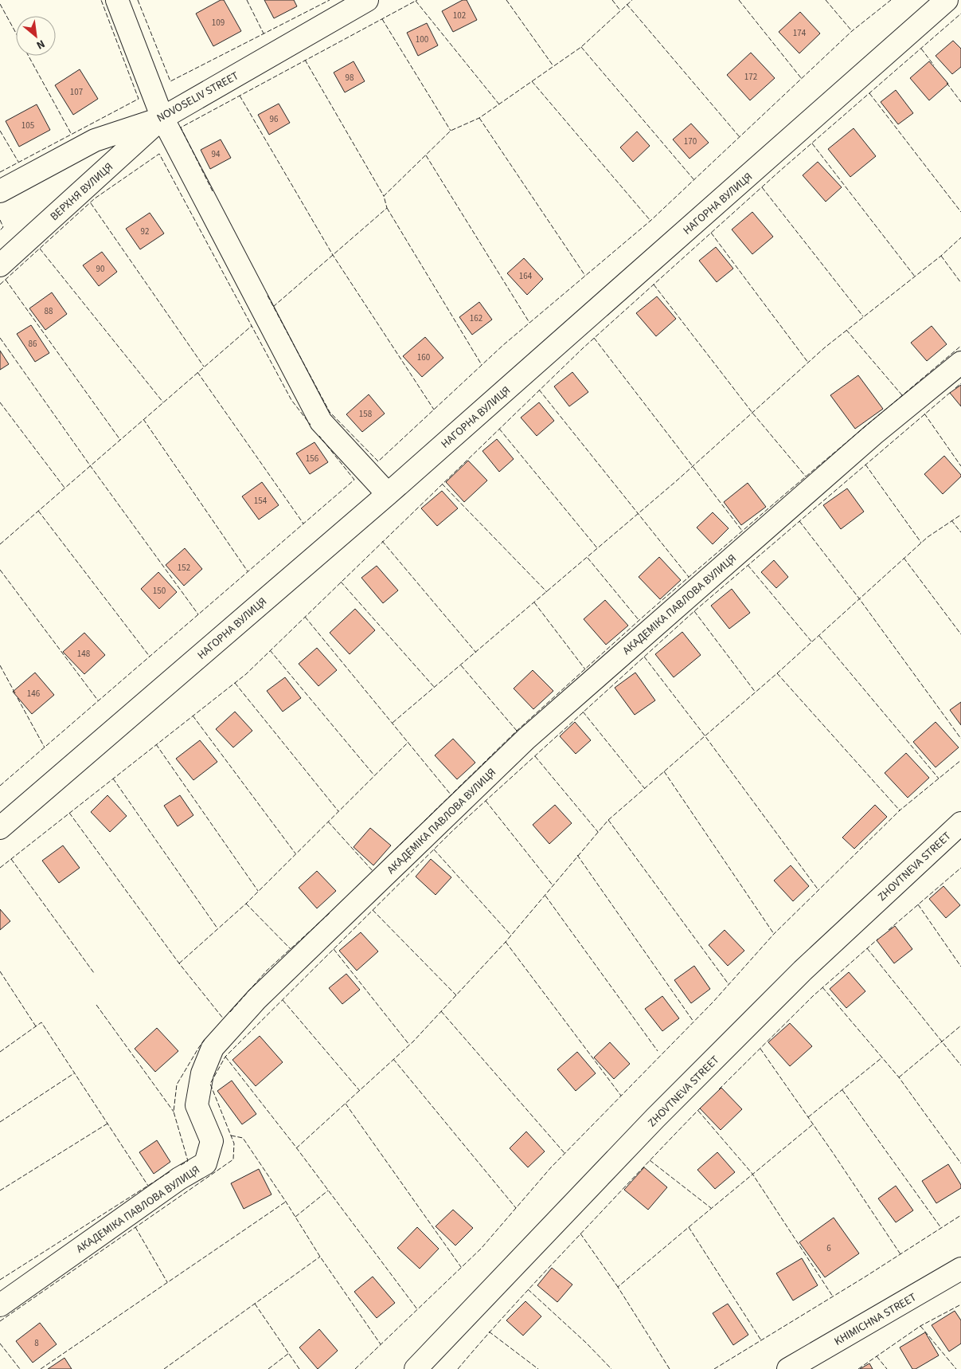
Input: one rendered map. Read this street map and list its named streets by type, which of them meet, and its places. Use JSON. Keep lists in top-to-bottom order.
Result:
{
  "streets": {
    "street": [
      "NOVOSELIV STREET",
      "ВЕРХНЯ ВУЛИЦЯ",
      "НАГОРНА ВУЛИЦЯ",
      "АКАДЕМІКА ПАВЛОВА ВУЛИЦЯ",
      "ZHOVTNEVA STREET",
      "KHIMICHNA STREET"
    ]
  },
  "crossings": [
    ["NOVOSELIV STREET", "ВЕРХНЯ ВУЛИЦЯ"]
  ],
  "house_numbers": [
    "102",
    "109",
    "174",
    "100",
    "172",
    "98",
    "107",
    "96",
    "105",
    "170",
    "94",
    "92",
    "90",
    "164",
    "88",
    "162",
    "86",
    "160",
    "158",
    "156",
    "154",
    "152",
    "150",
    "148",
    "146",
    "6",
    "8"
  ],
  "north": "bottom right"
}
